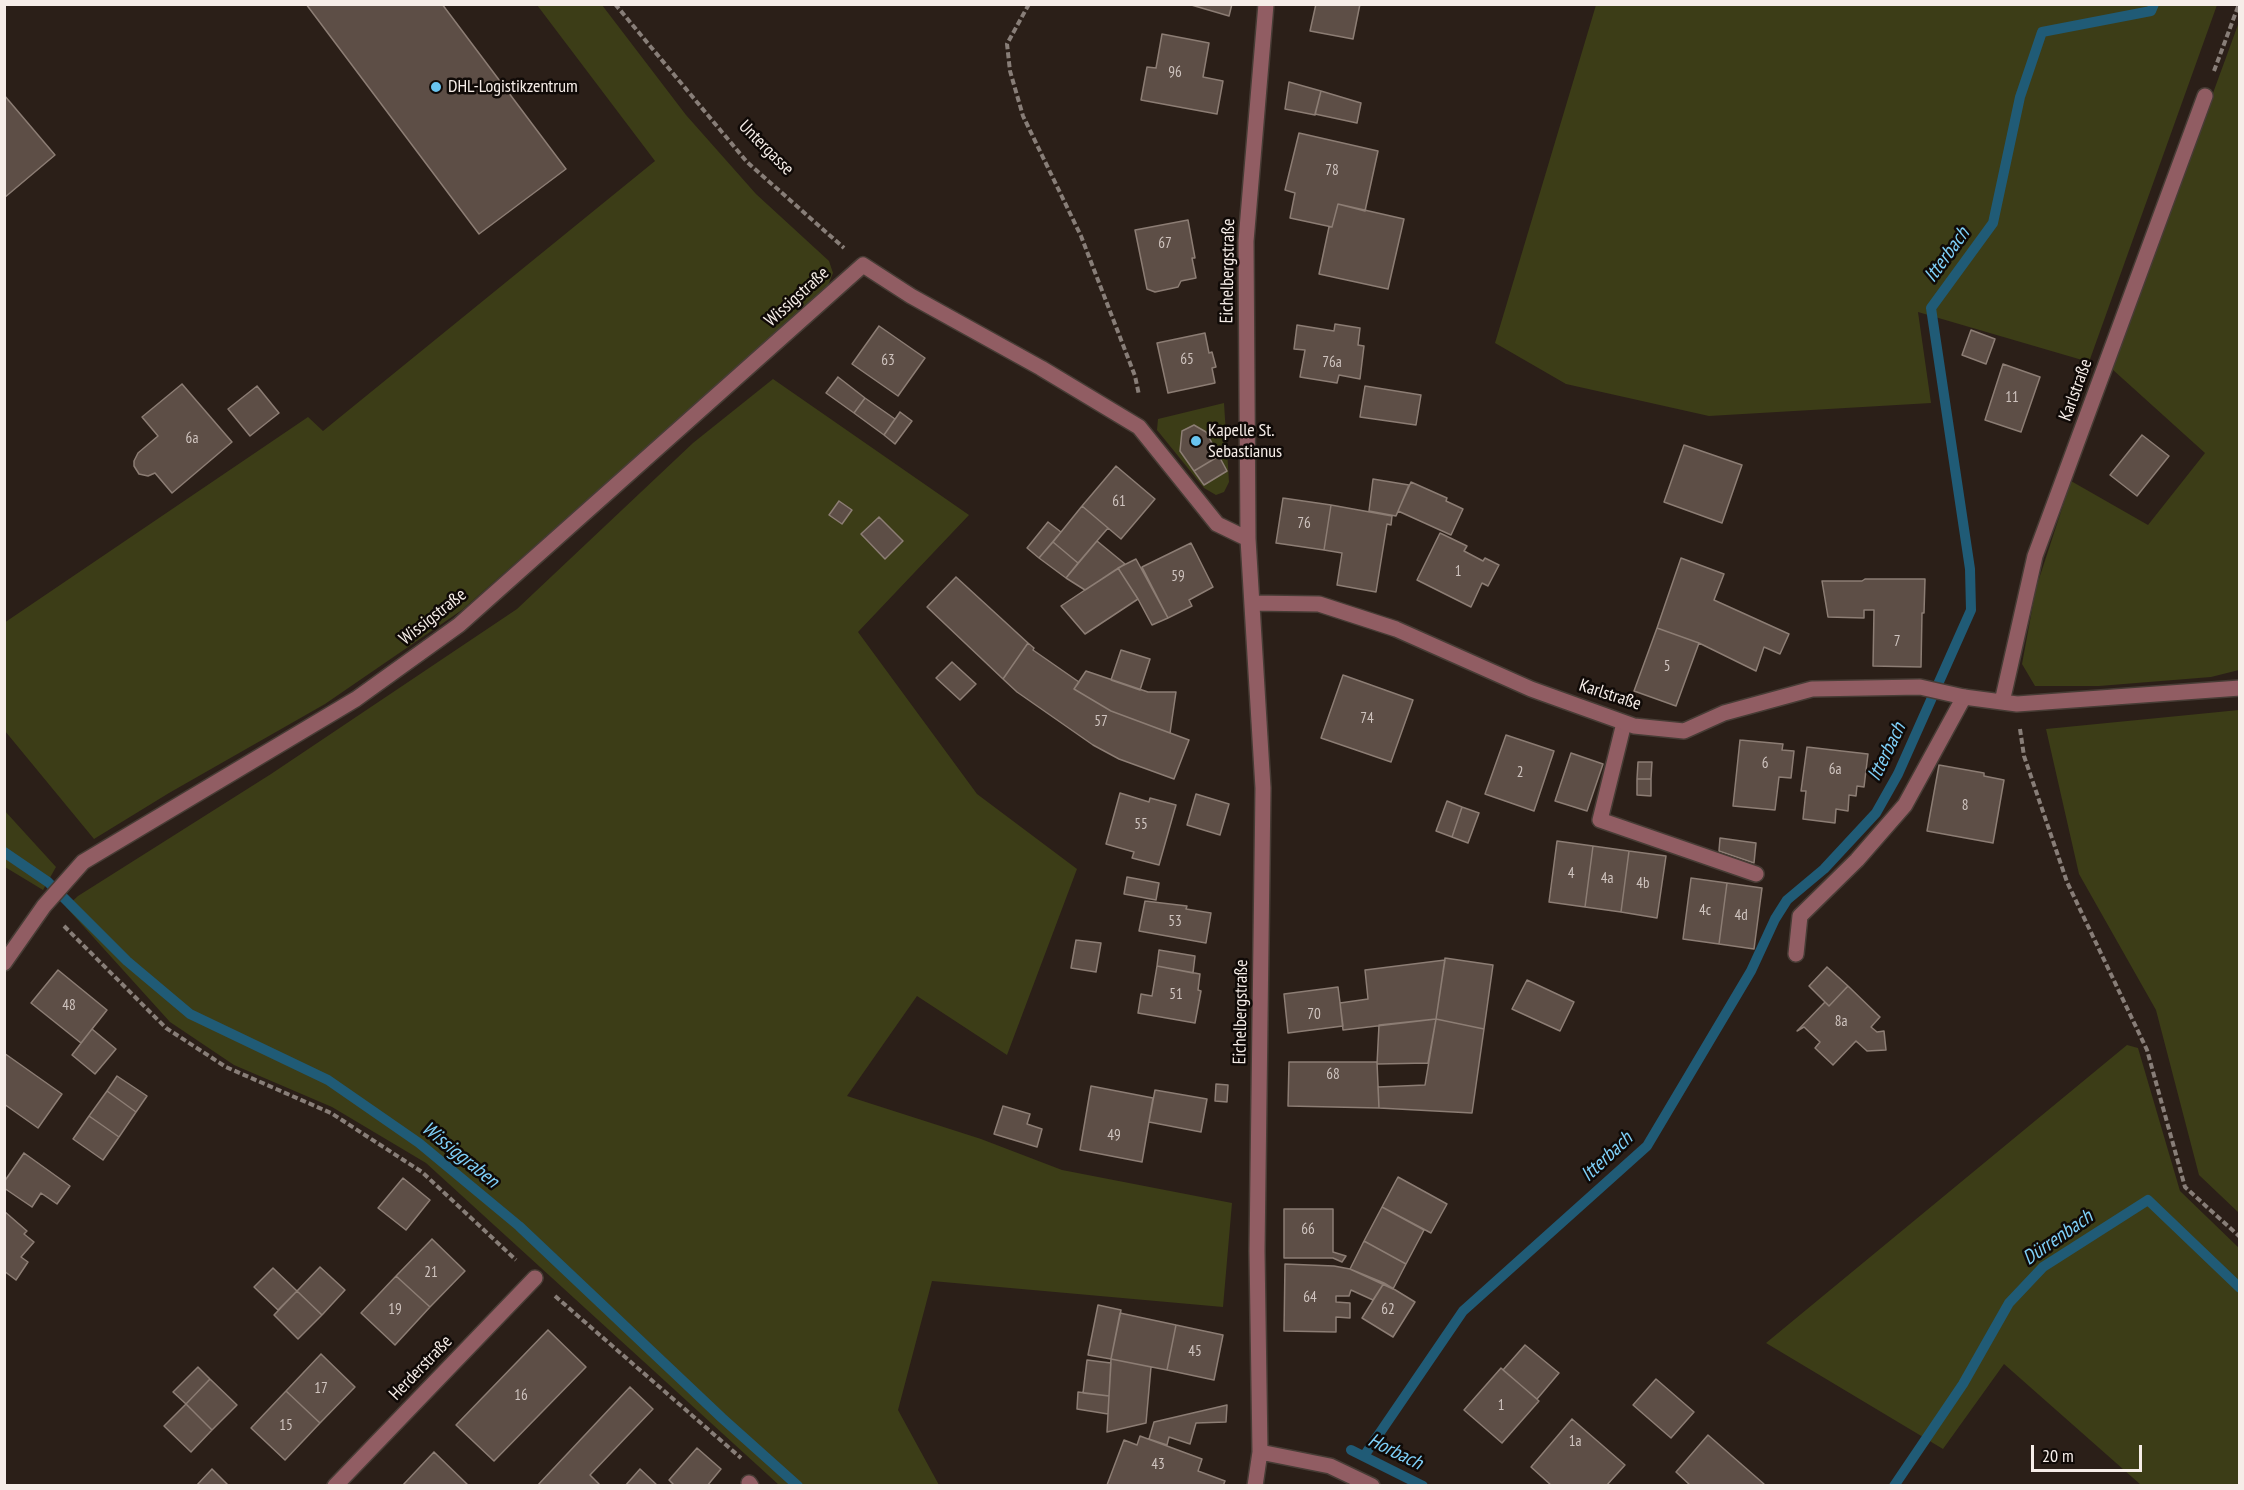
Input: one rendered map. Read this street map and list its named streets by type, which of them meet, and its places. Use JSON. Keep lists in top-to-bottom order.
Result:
{
  "streets": {
    "street": [
      "Eichelbergstraße",
      "Wissigstraße",
      "Karlstraße",
      "Herderstraße"
    ],
    "path": ["Untergasse"]
  },
  "crossings": [
    ["Untergasse", "Wissigstraße"],
    ["Eichelbergstraße", "Karlstraße"]
  ],
  "water": [
    "Itterbach",
    "Wissiggraben",
    "Dürrenbach",
    "Horbach"
  ],
  "places": ["DHL-Logistikzentrum", "Kapelle St. Sebastianus"],
  "house_numbers": [
    "96",
    "78",
    "67",
    "65",
    "63",
    "76a",
    "11",
    "6a",
    "61",
    "76",
    "1",
    "59",
    "7",
    "5",
    "74",
    "57",
    "6",
    "6a",
    "2",
    "8",
    "55",
    "4",
    "4a",
    "4b",
    "4c",
    "4d",
    "53",
    "51",
    "48",
    "70",
    "8a",
    "68",
    "49",
    "66",
    "21",
    "64",
    "19",
    "62",
    "45",
    "17",
    "16",
    "1",
    "15",
    "1a",
    "43"
  ],
  "scale_bar": "20 m"
}
